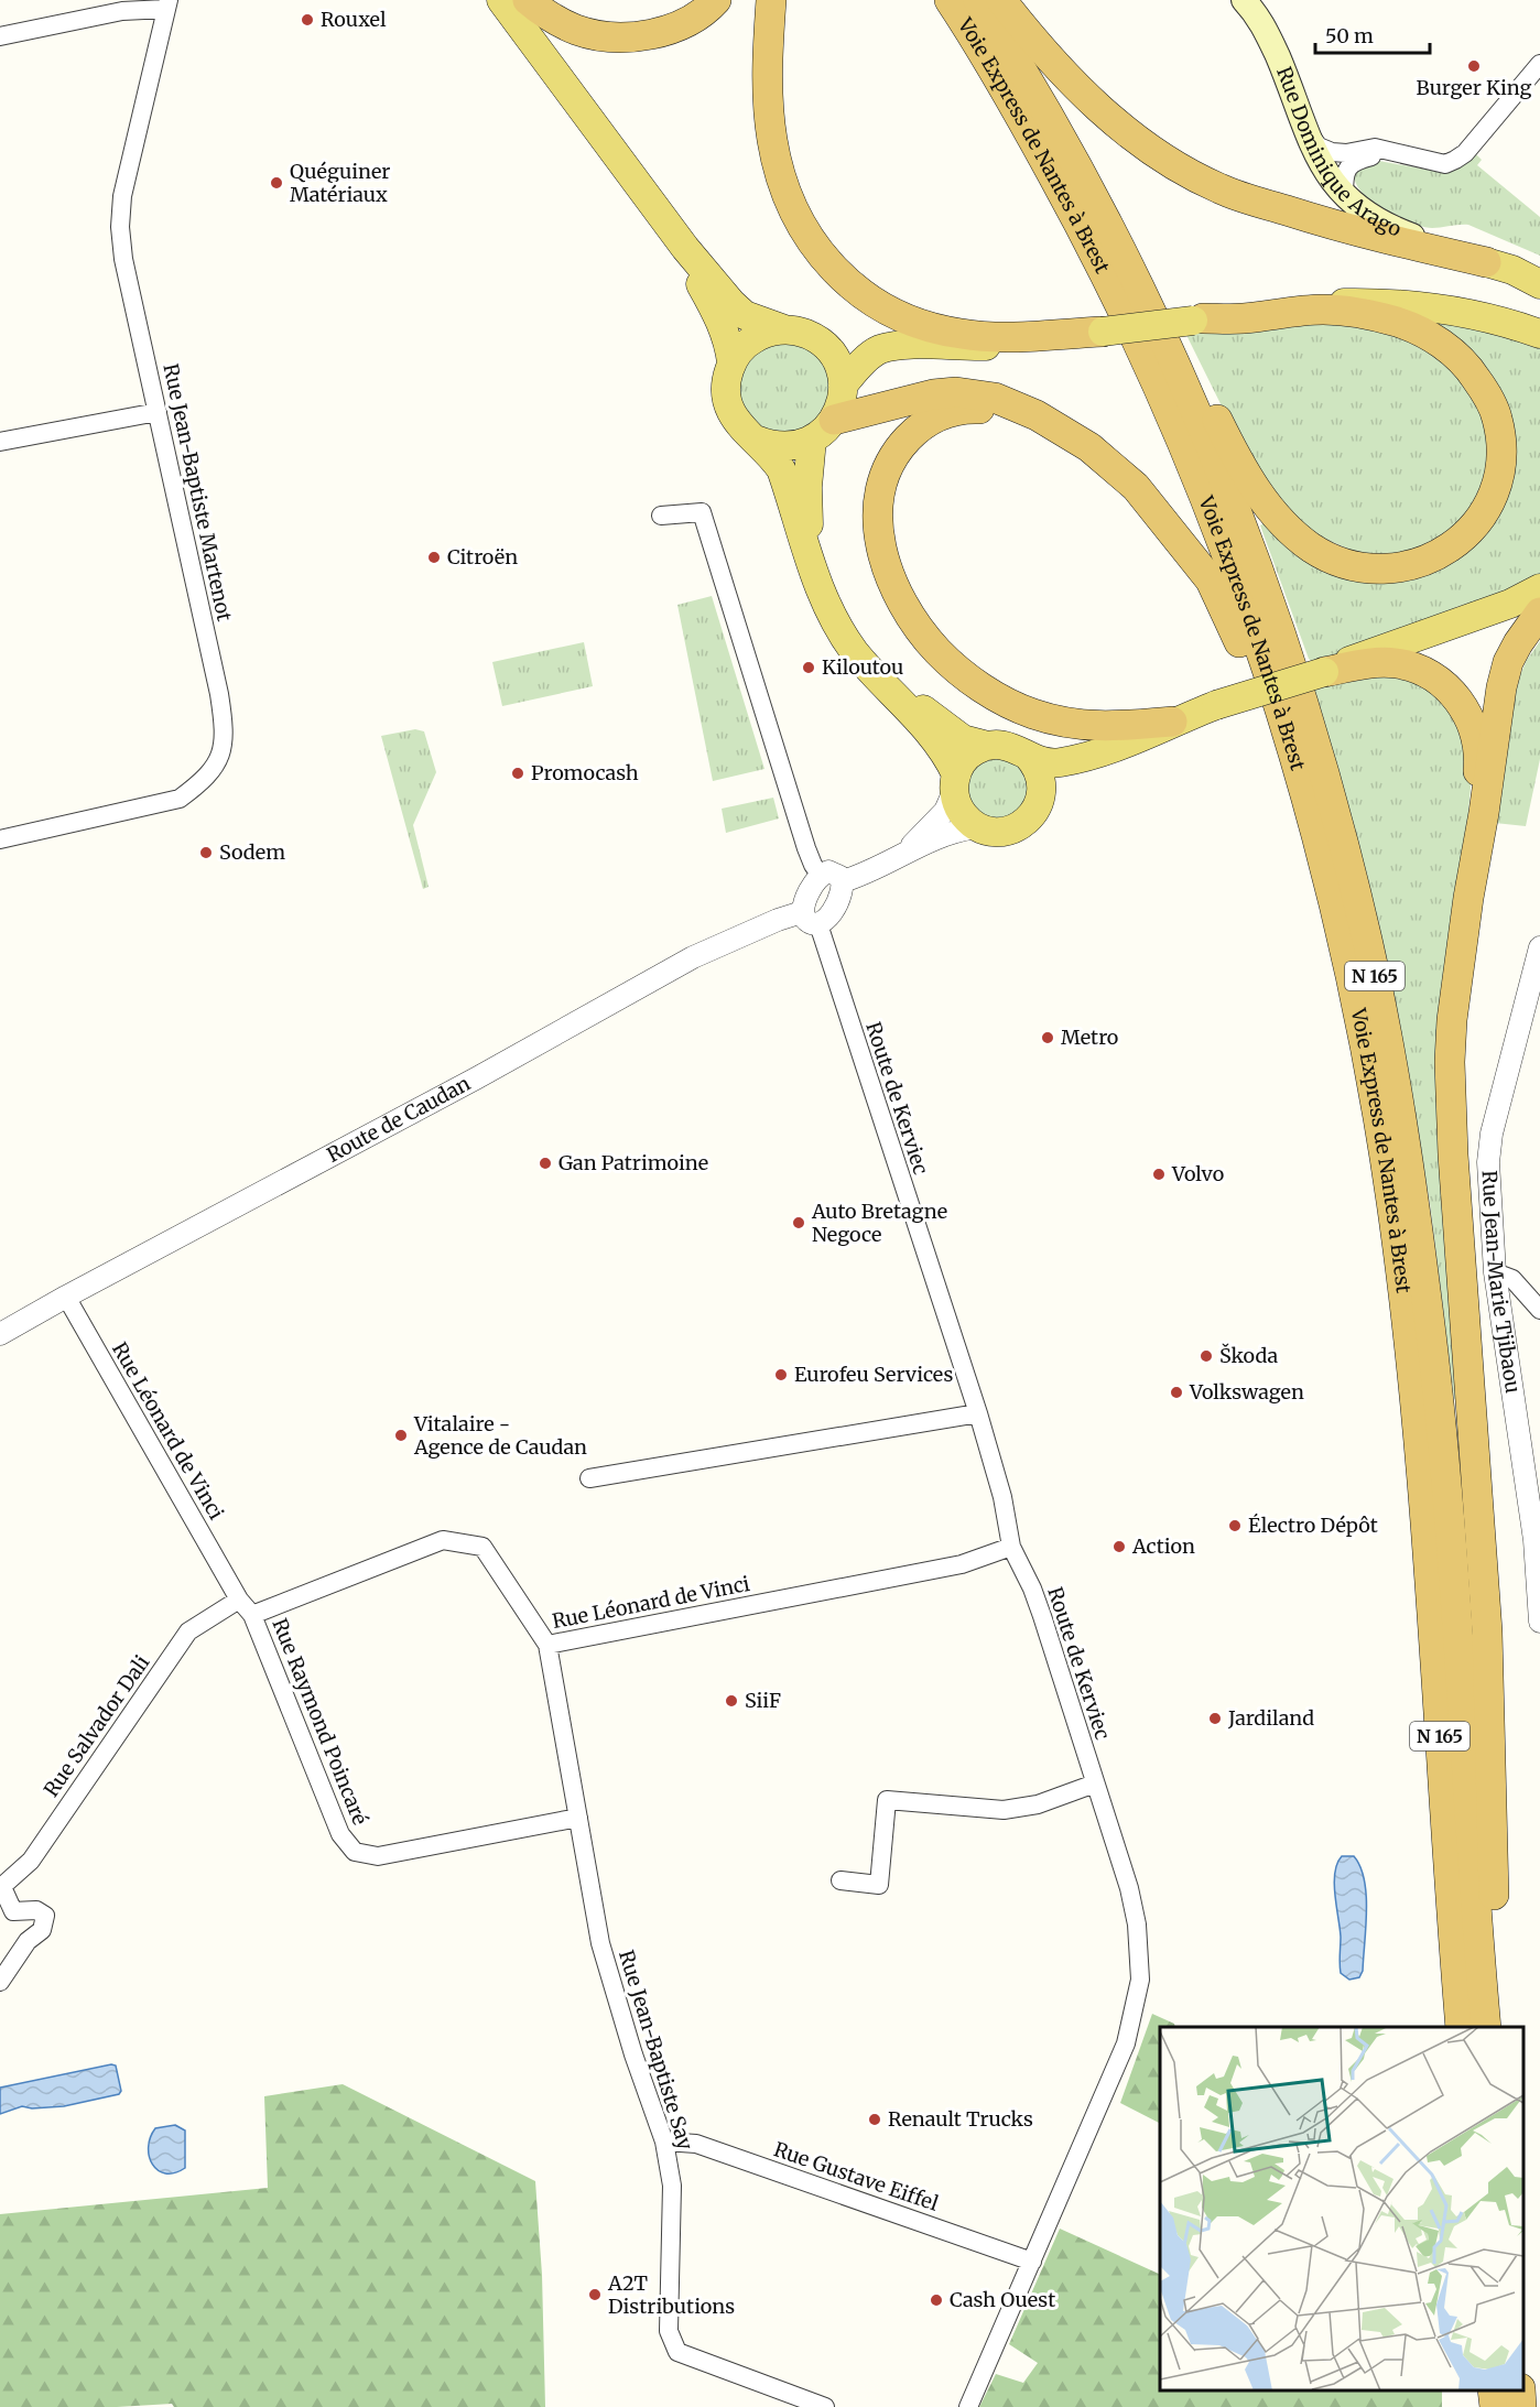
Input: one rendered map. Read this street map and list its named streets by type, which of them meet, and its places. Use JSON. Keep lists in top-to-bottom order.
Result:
{
  "streets": {
    "highway": ["Voie Express de Nantes à Brest", "N 165"],
    "main road": ["Rue Dominique Arago"],
    "street": [
      "Rue Jean-Baptiste Martenot",
      "Route de Kerviec",
      "Route de Caudan",
      "Rue Jean-Marie Tjibaou",
      "Rue Léonard de Vinci",
      "Rue Raymond Poincaré",
      "Rue Salvador Dali",
      "Rue Jean-Baptiste Say",
      "Rue Gustave Eiffel"
    ]
  },
  "crossings": [
    ["Voie Express de Nantes à Brest", "N 165"],
    ["Route de Kerviec", "Route de Caudan"],
    ["Route de Kerviec", "Rue Léonard de Vinci"],
    ["Route de Kerviec", "Rue Gustave Eiffel"],
    ["Route de Caudan", "Rue Léonard de Vinci"],
    ["Rue Léonard de Vinci", "Rue Raymond Poincaré"],
    ["Rue Léonard de Vinci", "Rue Salvador Dali"],
    ["Rue Léonard de Vinci", "Rue Jean-Baptiste Say"],
    ["Rue Raymond Poincaré", "Rue Jean-Baptiste Say"],
    ["Rue Jean-Baptiste Say", "Rue Gustave Eiffel"]
  ],
  "places": [
    "Rouxel",
    "Burger King",
    "Quéguiner Matériaux",
    "Citroën",
    "Kiloutou",
    "Promocash",
    "Sodem",
    "Metro",
    "Gan Patrimoine",
    "Volvo",
    "Auto Bretagne Negoce",
    "Škoda",
    "Eurofeu Services",
    "Volkswagen",
    "Vitalaire - Agence de Caudan",
    "Électro Dépôt",
    "Action",
    "SiiF",
    "Jardiland",
    "Renault Trucks",
    "A2T Distributions",
    "Cash Ouest"
  ],
  "scale_bar": "50 m"
}
